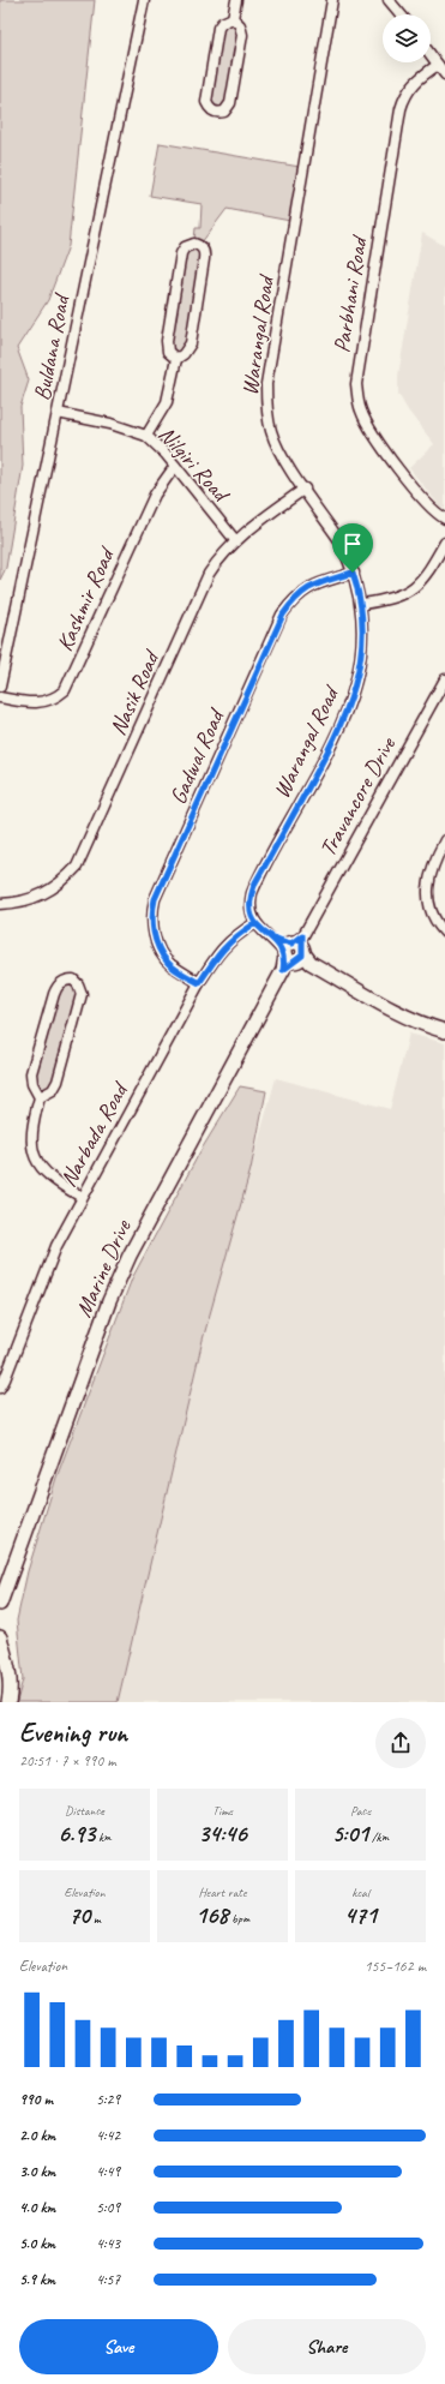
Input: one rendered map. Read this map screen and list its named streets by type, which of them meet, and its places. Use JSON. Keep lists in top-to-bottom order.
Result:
{
  "streets": {
    "street": [
      "Parbhani Road",
      "Warangal Road",
      "Buldana Road",
      "Nilgiri Road",
      "Kashmir Road",
      "Nasik Road",
      "Gadwal Road",
      "Travancore Drive",
      "Narbada Road",
      "Marine Drive"
    ]
  },
  "crossings": [
    ["Warangal Road", "Nasik Road"],
    ["Warangal Road", "Gadwal Road"],
    ["Warangal Road", "Narbada Road"],
    ["Buldana Road", "Nilgiri Road"],
    ["Nilgiri Road", "Kashmir Road"],
    ["Nilgiri Road", "Nasik Road"],
    ["Gadwal Road", "Narbada Road"],
    ["Travancore Drive", "Marine Drive"]
  ],
  "page": {
    "heading": ["Evening run", "20:51 · 7 × 990 m"],
    "stats": [
      ["Distance", "6.93 km"],
      ["Time", "34:46"],
      ["Pace", "5:01 /km"],
      ["Elevation", "70 m"],
      ["Heart rate", "168 bpm"],
      ["kcal", "471"]
    ],
    "chart": ["Elevation", "155–162 m"],
    "list": [
      {
        "name": "990 m",
        "note": "5:29"
      },
      {
        "name": "2.0 km",
        "note": "4:42"
      },
      {
        "name": "3.0 km",
        "note": "4:49"
      },
      {
        "name": "4.0 km",
        "note": "5:09"
      },
      {
        "name": "5.0 km",
        "note": "4:43"
      },
      {
        "name": "5.9 km",
        "note": "4:57"
      }
    ],
    "buttons": ["Save", "Share"]
  }
}
